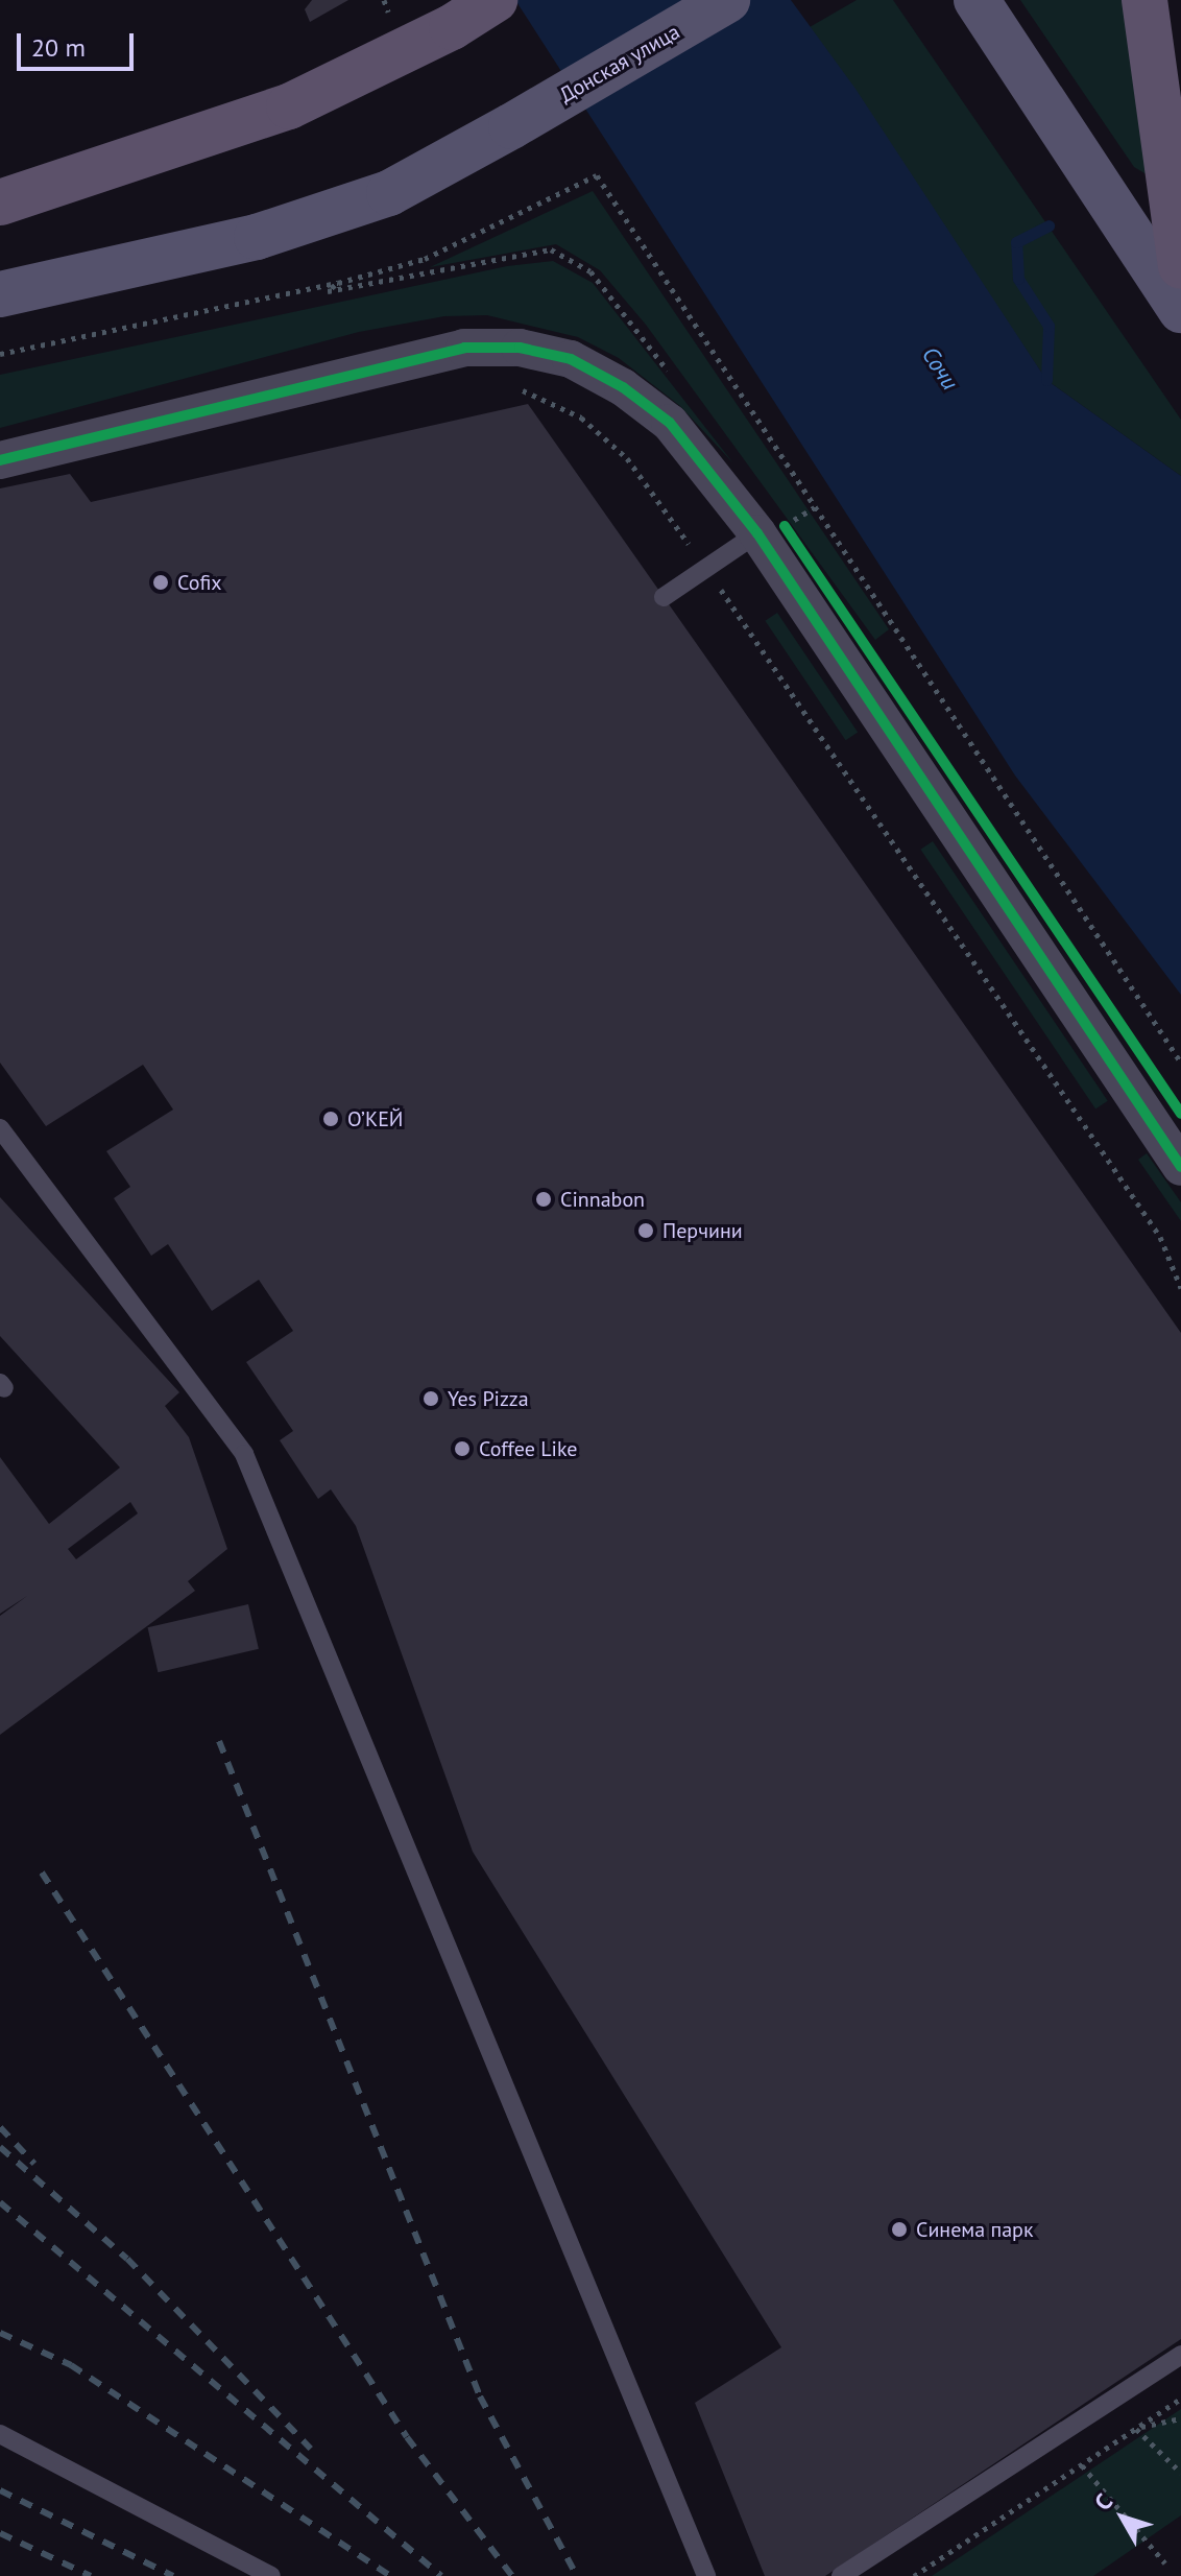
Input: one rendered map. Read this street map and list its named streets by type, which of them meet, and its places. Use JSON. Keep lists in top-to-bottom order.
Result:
{
  "streets": {
    "main road": ["Донская улица"]
  },
  "water": ["Сочи"],
  "places": [
    "Cofix",
    "О’КЕЙ",
    "Cinnabon",
    "Перчини",
    "Yes Pizza",
    "Coffee Like",
    "Синема парк"
  ],
  "scale_bar": "20 m",
  "north": "top left"
}
